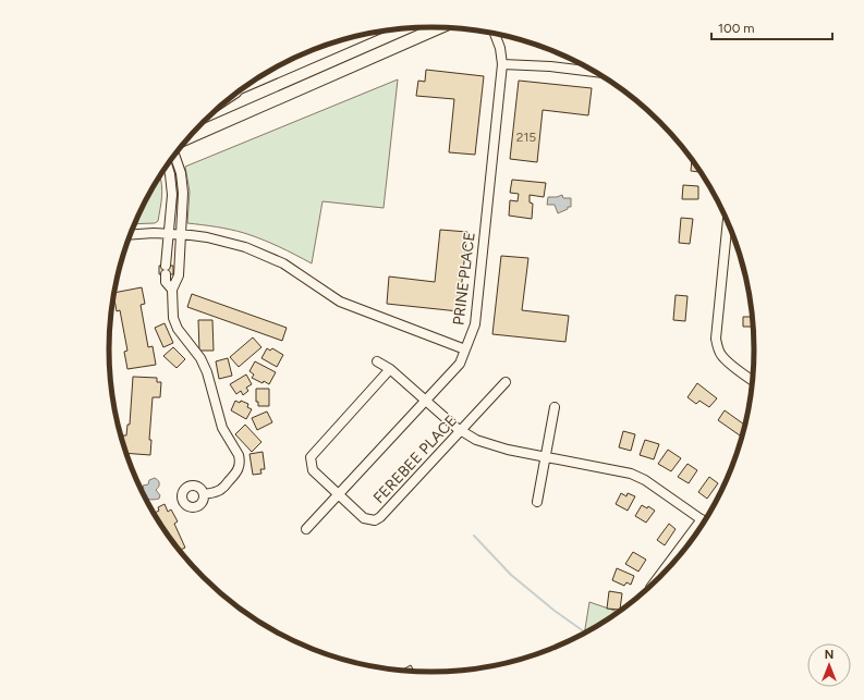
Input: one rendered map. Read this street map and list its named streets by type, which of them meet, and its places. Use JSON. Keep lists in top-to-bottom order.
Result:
{
  "streets": {
    "street": ["PRINE PLACE", "FEREBEE PLACE"]
  },
  "crossings": [
    ["PRINE PLACE", "FEREBEE PLACE"]
  ],
  "house_numbers": ["215"],
  "scale_bar": "100 m",
  "north": "top"
}
